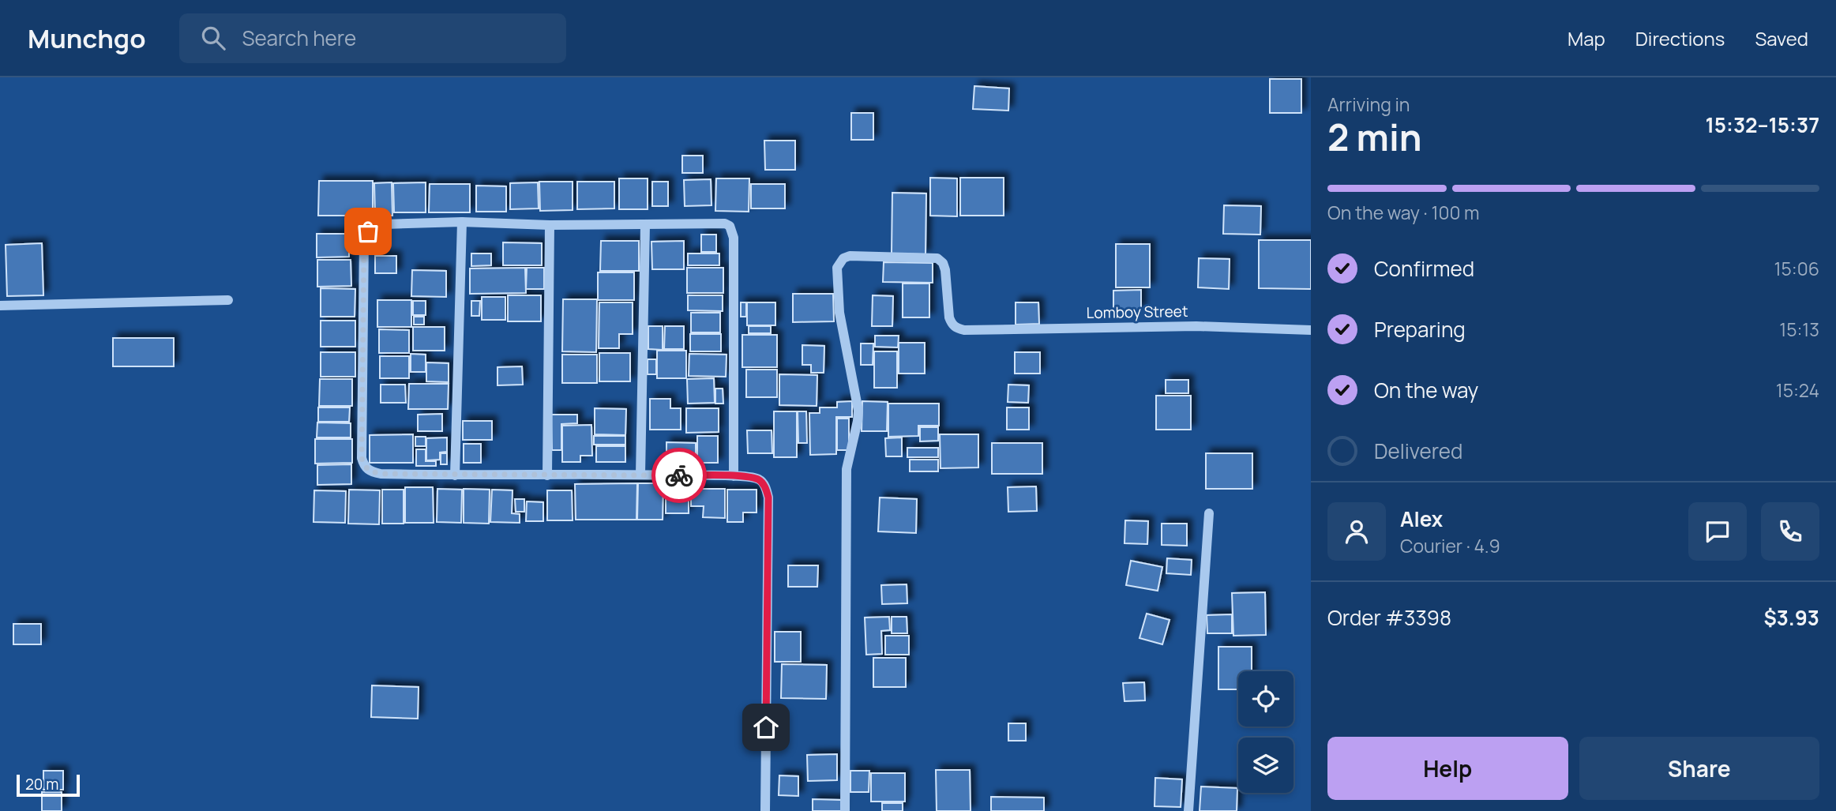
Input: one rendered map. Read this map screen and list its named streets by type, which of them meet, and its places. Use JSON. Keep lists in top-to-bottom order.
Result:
{
  "streets": {
    "street": ["Lomboy Street"]
  },
  "scale_bar": "20 m",
  "page": {
    "header": "Munchgo",
    "search": "Search here",
    "nav": ["Map", "Directions", "Saved"],
    "heading": ["2 min", "Arriving in", "15:32–15:37"],
    "panel": [
      "Alex",
      "Courier · 4.9",
      "Order #3398",
      "$3.93"
    ],
    "bar": "On the way · 100 m",
    "list": [
      ["Confirmed", "15:06"],
      ["Preparing", "15:13"],
      ["On the way", "15:24"],
      "Delivered"
    ],
    "buttons": ["Help", "Share"],
    "scale": "20 m"
  }
}
